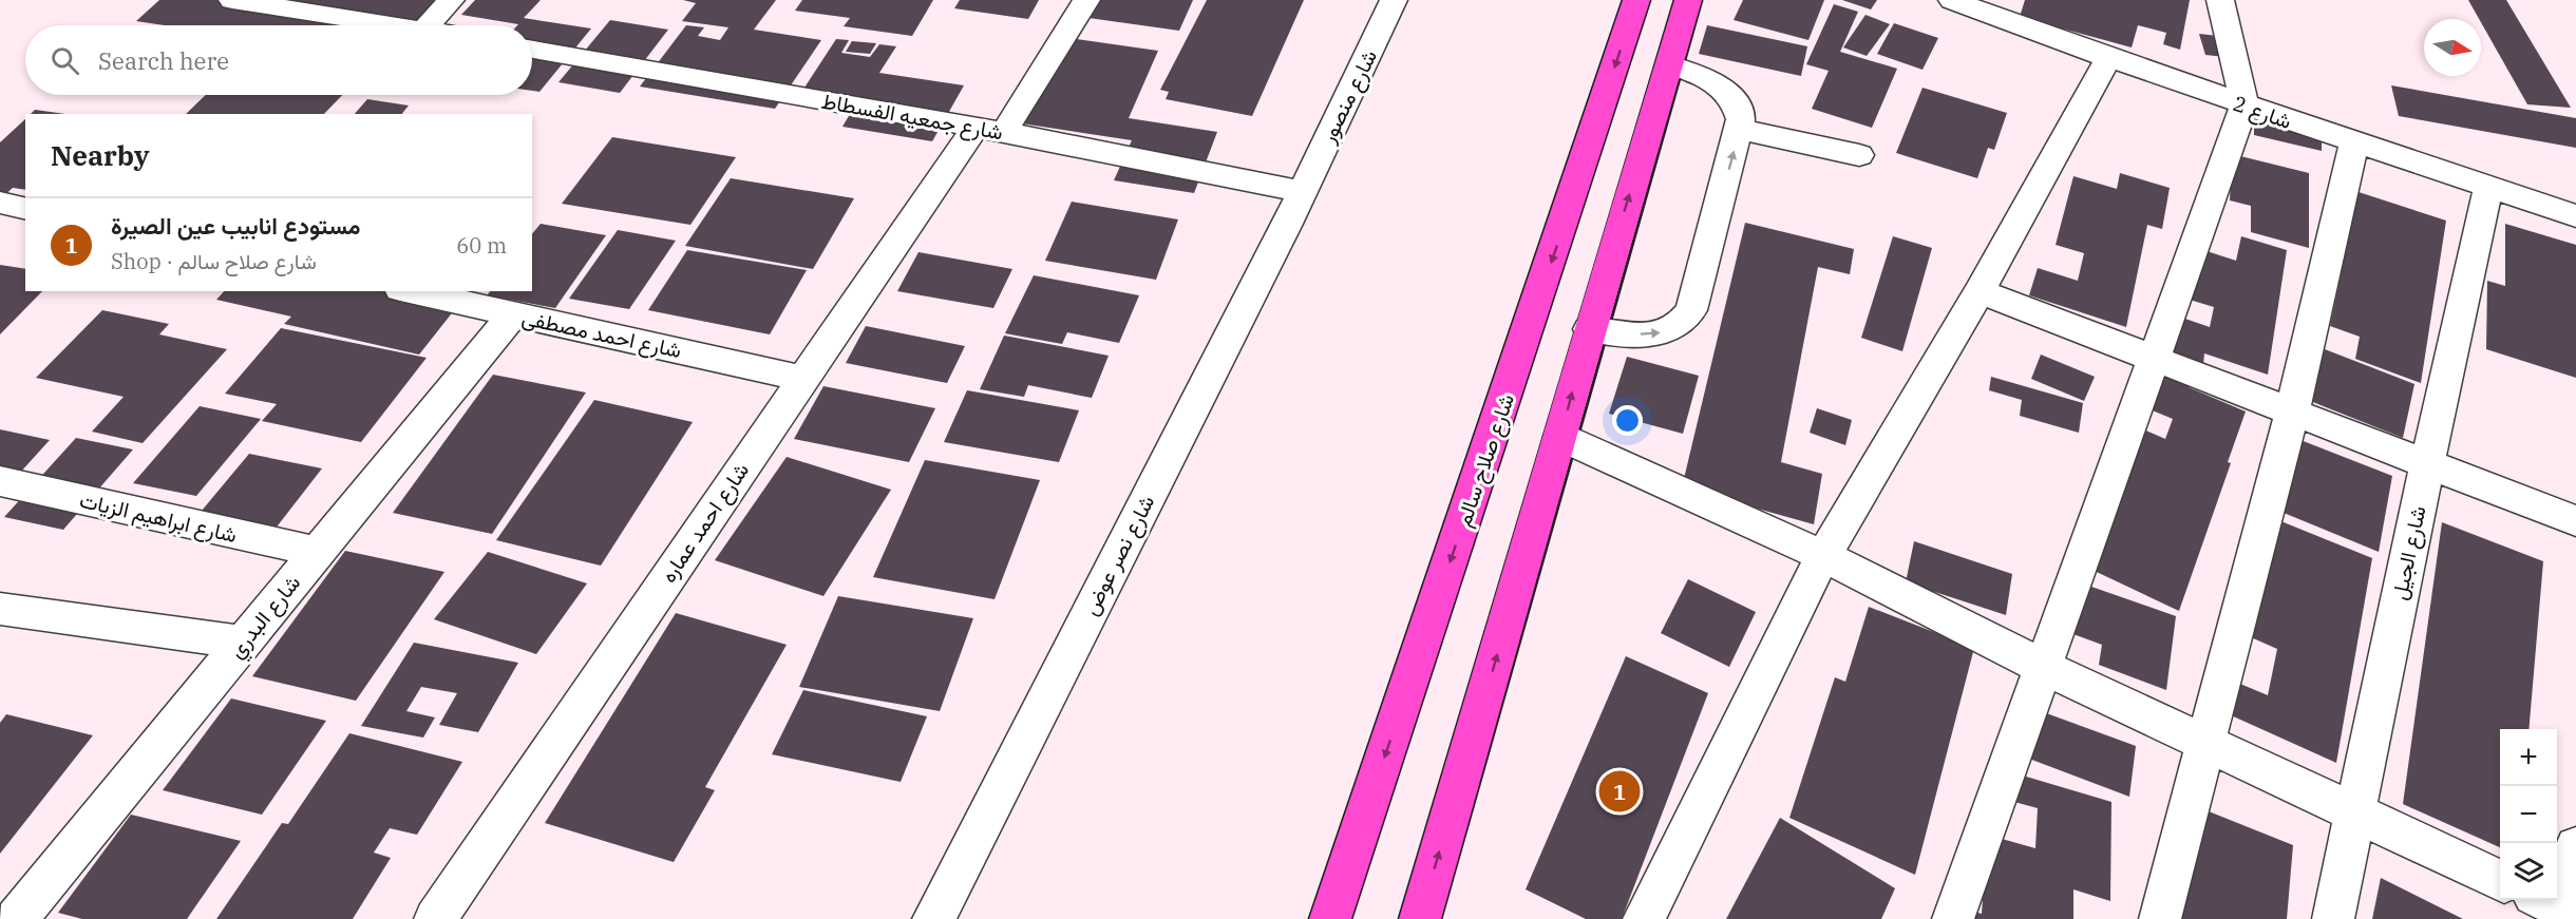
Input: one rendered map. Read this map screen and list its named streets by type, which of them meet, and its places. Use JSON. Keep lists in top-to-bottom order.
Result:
{
  "streets": {
    "highway": ["شارع صلاح سالم"],
    "street": [
      "شارع منصور",
      "شارع 2",
      "شارع جمعيه الفسطاط",
      "شارع احمد مصطفى",
      "شارع ابراهيم الزيات",
      "شارع احمد عماره",
      "شارع الجيل",
      "شارع نصر عوض",
      "شارع البدري"
    ]
  },
  "crossings": [
    ["شارع منصور", "شارع جمعيه الفسطاط"],
    ["شارع منصور", "شارع نصر عوض"],
    ["شارع 2", "شارع الجيل"],
    ["شارع جمعيه الفسطاط", "شارع احمد عماره"],
    ["شارع جمعيه الفسطاط", "شارع نصر عوض"],
    ["شارع احمد مصطفى", "شارع احمد عماره"],
    ["شارع احمد مصطفى", "شارع البدري"],
    ["شارع ابراهيم الزيات", "شارع البدري"]
  ],
  "north": "right",
  "page": {
    "search": "Search here",
    "heading": "Nearby",
    "list": [
      {
        "mark": "1",
        "name": "مستودع انابيب عين الصيرة",
        "note": "Shop · شارع صلاح سالم",
        "value": "60 m"
      }
    ],
    "map_buttons": ["+", "−"],
    "pins": "1"
  }
}
